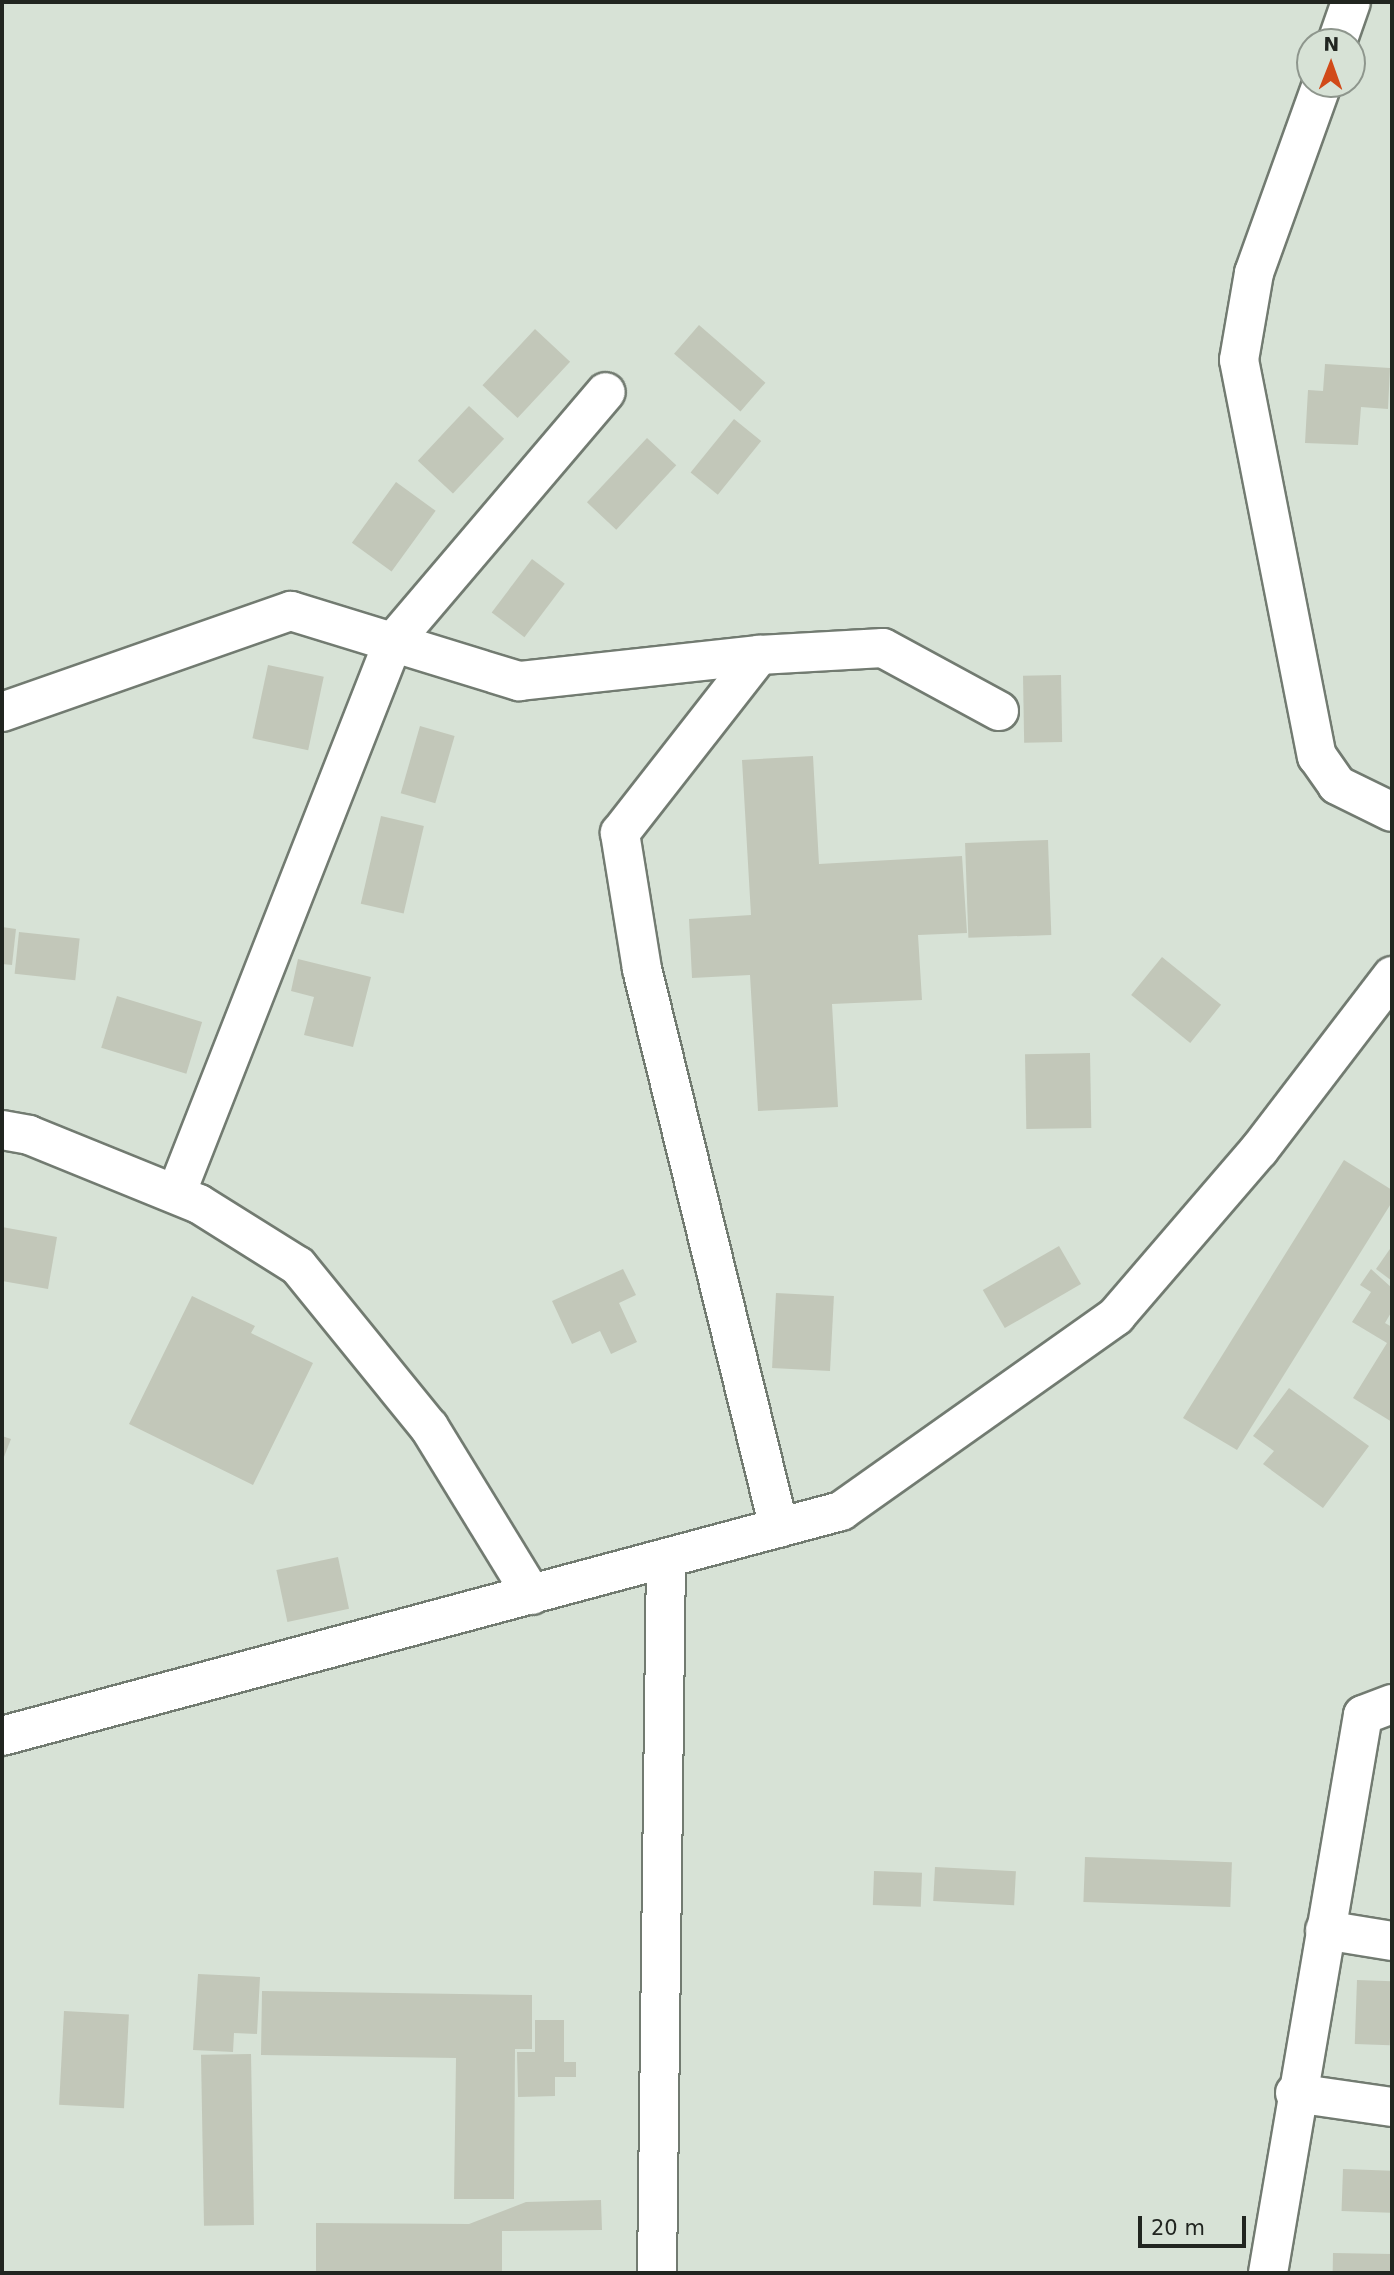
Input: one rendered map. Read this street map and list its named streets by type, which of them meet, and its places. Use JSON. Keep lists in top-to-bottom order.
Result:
{
  "scale_bar": "20 m",
  "north": "top"
}
